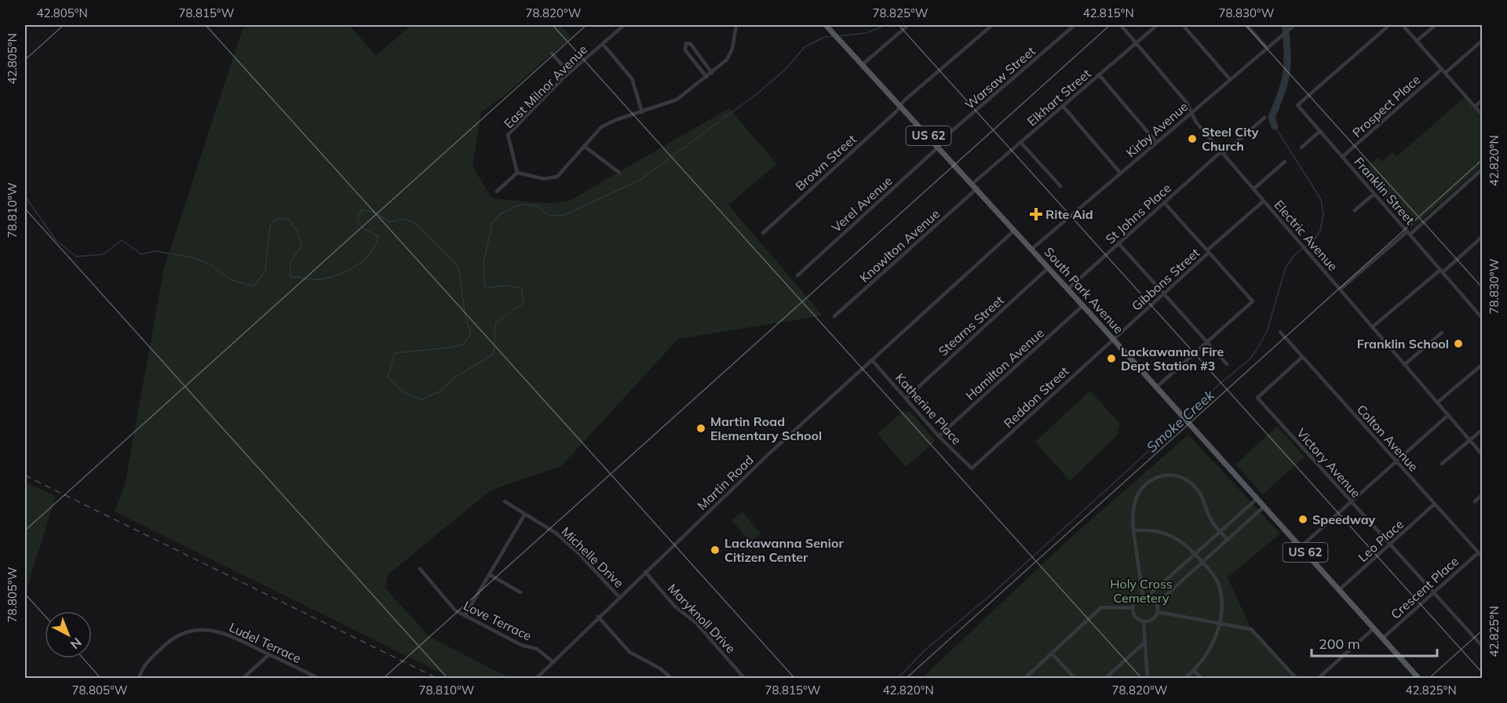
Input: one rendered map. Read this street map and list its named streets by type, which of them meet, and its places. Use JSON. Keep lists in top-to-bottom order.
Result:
{
  "streets": {
    "main road": ["US 62", "South Park Avenue"],
    "street": [
      "Warsaw Street",
      "East Milnor Avenue",
      "Elkhart Street",
      "Prospect Place",
      "Kirby Avenue",
      "Brown Street",
      "Franklin Street",
      "Verel Avenue",
      "St Johns Place",
      "Electric Avenue",
      "Knowlton Avenue",
      "Gibbons Street",
      "Stearns Street",
      "Hamilton Avenue",
      "Reddon Street",
      "Katherine Place",
      "Colton Avenue",
      "Victory Avenue",
      "Martin Road",
      "Leo Place",
      "Michelle Drive",
      "Crescent Place",
      "Maryknoll Drive",
      "Love Terrace",
      "Ludel Terrace"
    ]
  },
  "crossings": [
    ["Warsaw Street", "Verel Avenue"],
    ["Warsaw Street", "South Park Avenue"],
    ["Elkhart Street", "Electric Avenue"],
    ["Elkhart Street", "South Park Avenue"],
    ["Prospect Place", "Franklin Street"],
    ["Kirby Avenue", "Electric Avenue"],
    ["Kirby Avenue", "South Park Avenue"],
    ["Brown Street", "South Park Avenue"],
    ["Verel Avenue", "South Park Avenue"],
    ["St Johns Place", "Electric Avenue"],
    ["St Johns Place", "South Park Avenue"],
    ["Electric Avenue", "Gibbons Street"],
    ["Knowlton Avenue", "South Park Avenue"],
    ["Gibbons Street", "South Park Avenue"],
    ["Gibbons Street", "Reddon Street"],
    ["South Park Avenue", "Stearns Street"],
    ["South Park Avenue", "Hamilton Avenue"],
    ["South Park Avenue", "Reddon Street"],
    ["South Park Avenue", "Martin Road"],
    ["South Park Avenue", "Leo Place"],
    ["South Park Avenue", "Crescent Place"],
    ["Stearns Street", "Katherine Place"],
    ["Hamilton Avenue", "Katherine Place"],
    ["Reddon Street", "Katherine Place"],
    ["Katherine Place", "Martin Road"],
    ["Colton Avenue", "Victory Avenue"],
    ["Colton Avenue", "Leo Place"],
    ["Colton Avenue", "Crescent Place"],
    ["Victory Avenue", "Leo Place"],
    ["Victory Avenue", "Crescent Place"],
    ["Martin Road", "Michelle Drive"],
    ["Martin Road", "Maryknoll Drive"],
    ["Martin Road", "Love Terrace"]
  ],
  "water": ["Smoke Creek"],
  "parks": ["Holy Cross Cemetery"],
  "places": {
    "other": [
      "Steel City Church",
      "Franklin School",
      "Lackawanna Fire Dept Station #3",
      "Martin Road Elementary School",
      "Speedway",
      "Lackawanna Senior Citizen Center"
    ],
    "health": ["Rite Aid"]
  },
  "scale_bar": "200 m",
  "north": "bottom right",
  "coordinates": [
    "42.805°N",
    "78.815°W",
    "78.820°W",
    "78.825°W",
    "42.815°N",
    "78.830°W",
    "42.820°N",
    "78.810°W",
    "78.805°W",
    "42.825°N"
  ]
}
